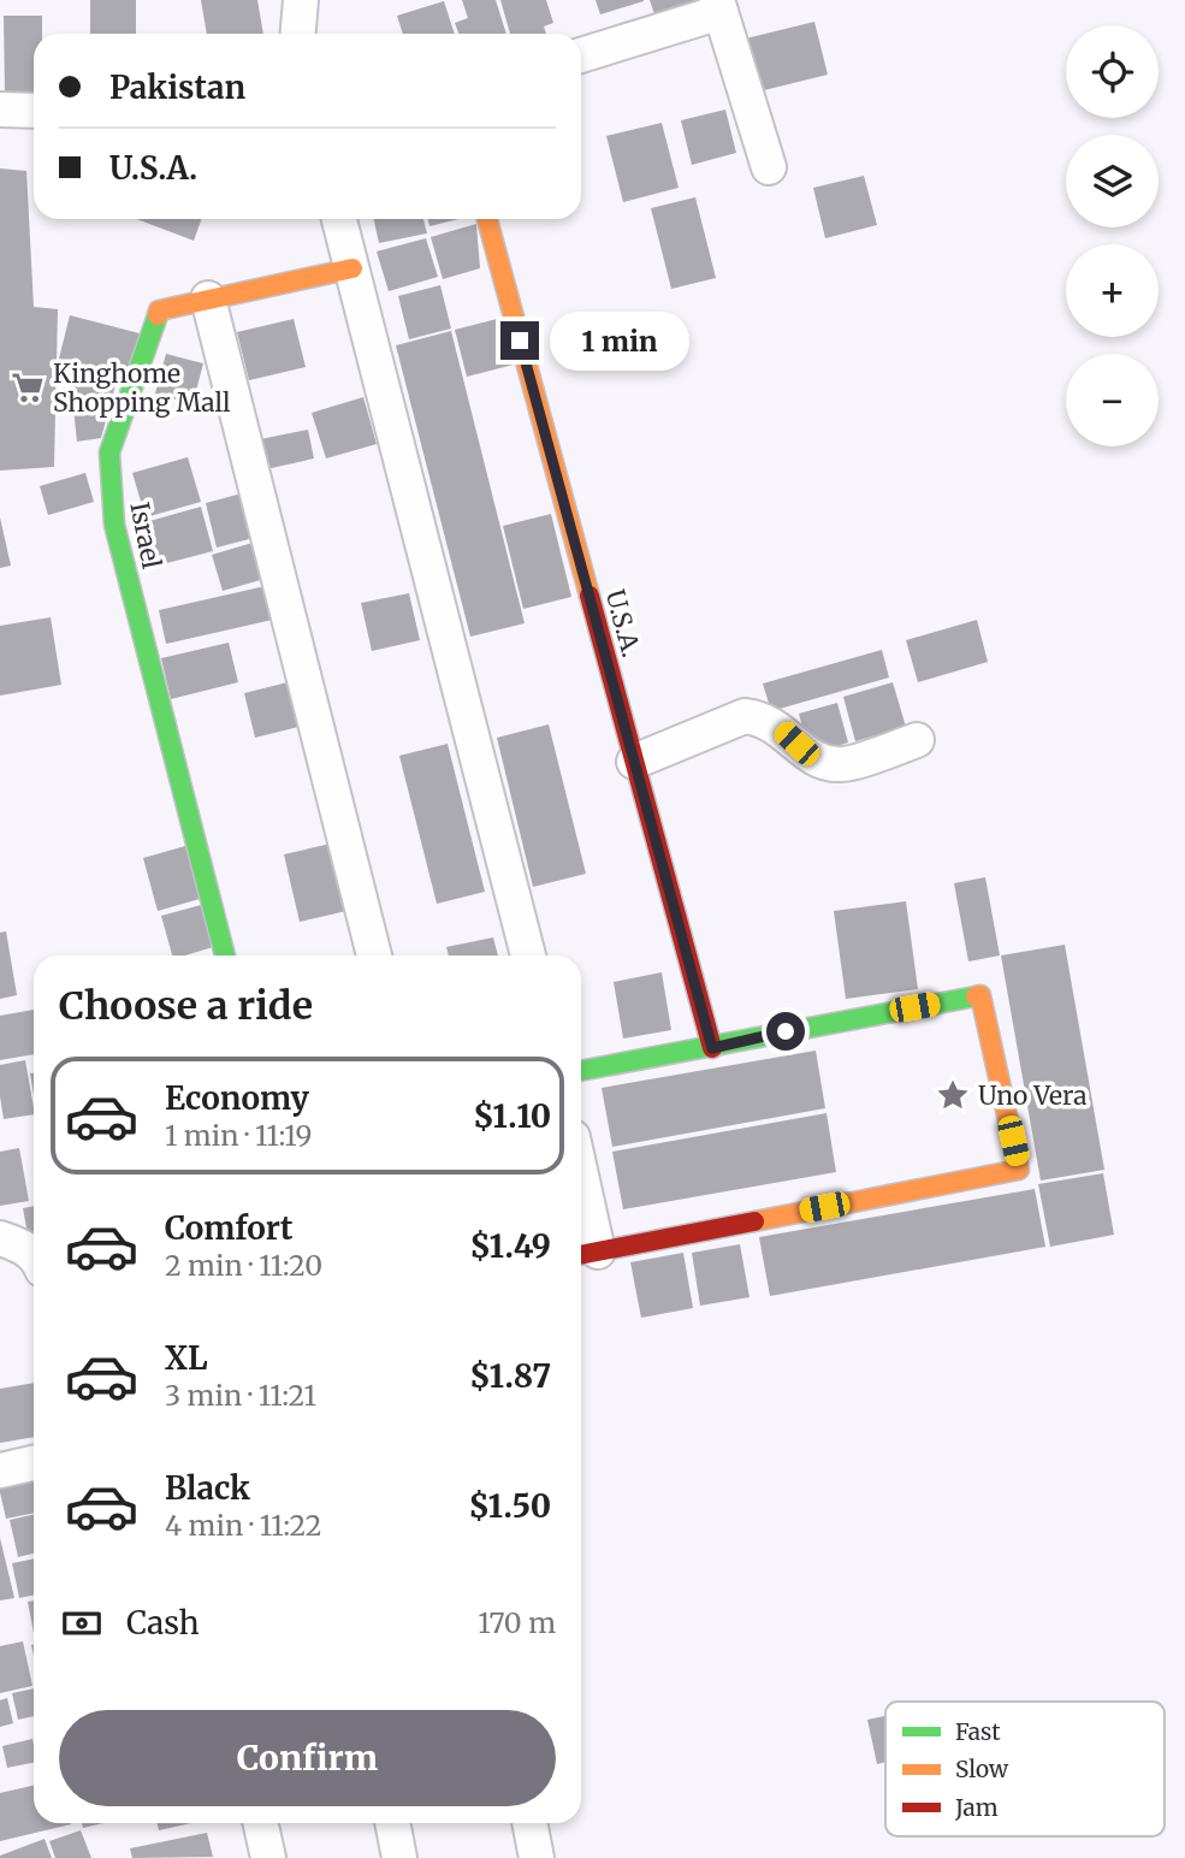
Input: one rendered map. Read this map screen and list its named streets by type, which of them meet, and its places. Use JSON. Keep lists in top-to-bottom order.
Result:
{
  "streets": {
    "street": ["Israel", "U.S.A."]
  },
  "places": {
    "supermarket": ["Kinghome Shopping Mall"],
    "place": ["Uno Vera"]
  },
  "legend": ["Fast", "Slow", "Jam"],
  "page": {
    "map_buttons": ["+", "−"],
    "banner": ["Pakistan", "U.S.A."],
    "bubble": "1 min",
    "heading": "Choose a ride",
    "list": [
      {
        "name": "Economy",
        "note": "1 min · 11:19",
        "value": "$1.10"
      },
      {
        "name": "Comfort",
        "note": "2 min · 11:20",
        "value": "$1.49"
      },
      {
        "name": "XL",
        "note": "3 min · 11:21",
        "value": "$1.87"
      },
      {
        "name": "Black",
        "note": "4 min · 11:22",
        "value": "$1.50"
      }
    ],
    "pay": ["Cash", "170 m"],
    "buttons": "Confirm"
  }
}
